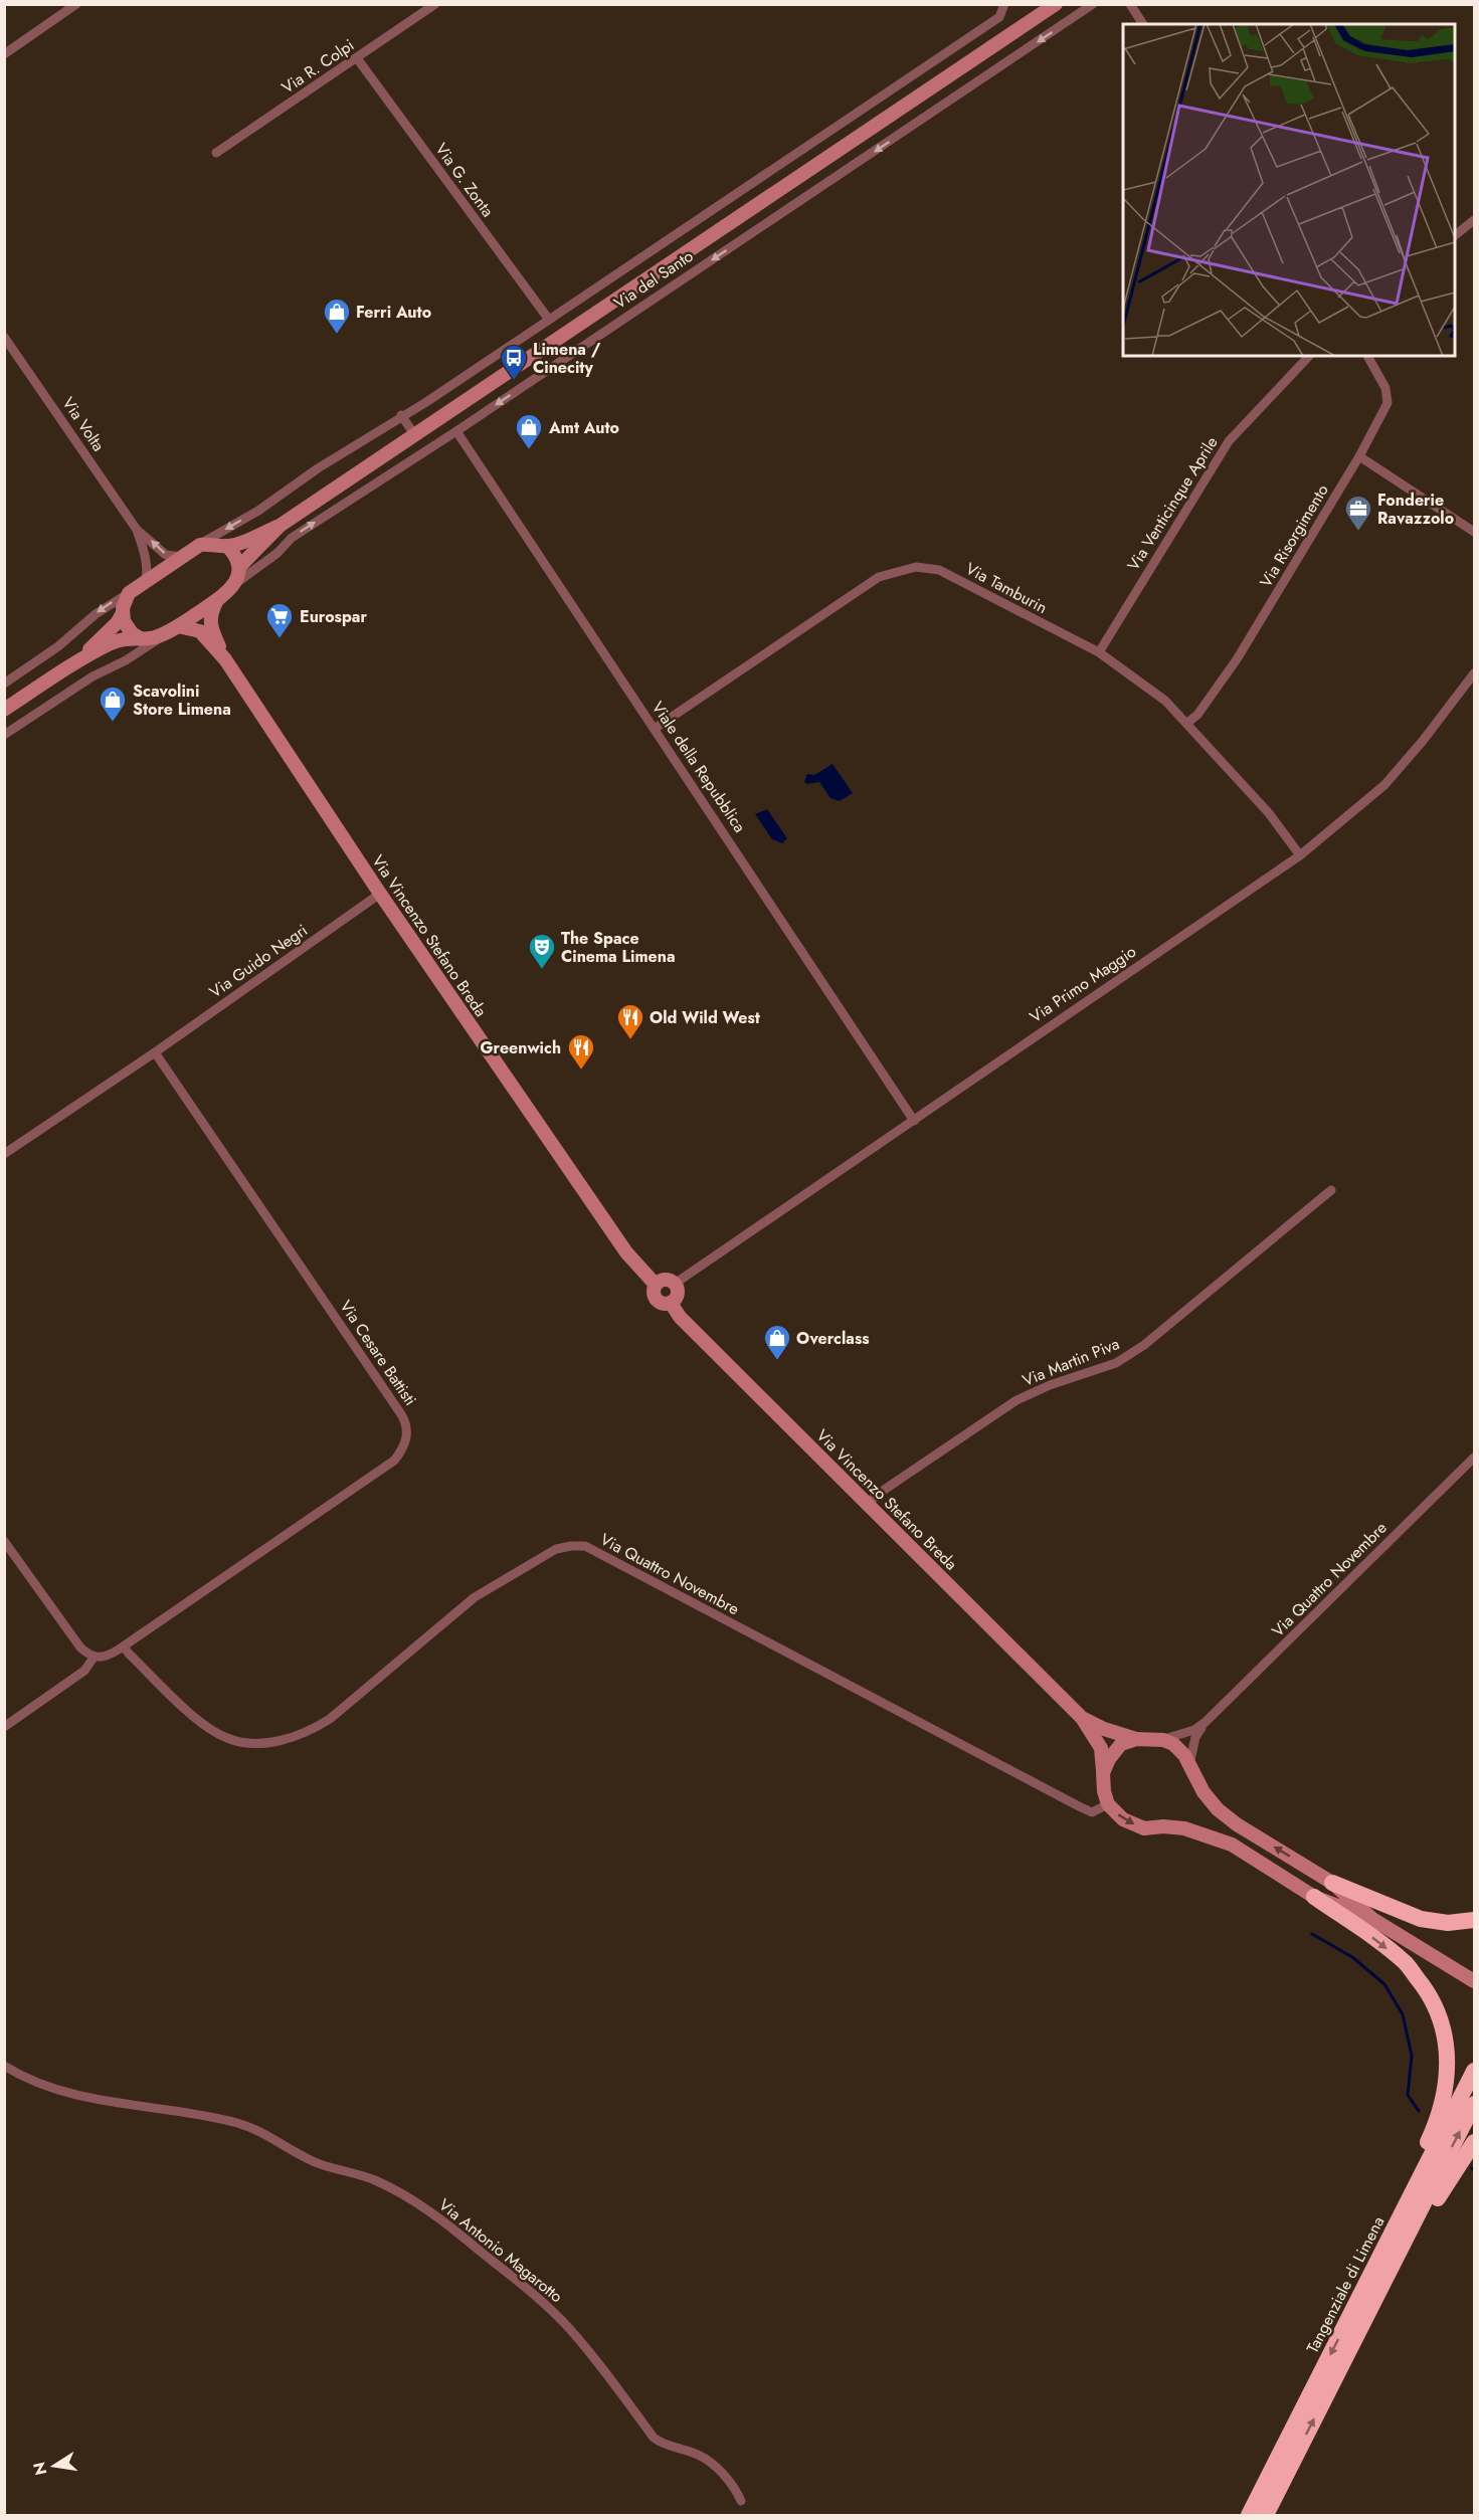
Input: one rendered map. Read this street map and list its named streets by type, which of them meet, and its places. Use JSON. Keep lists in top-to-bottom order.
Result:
{
  "streets": {
    "highway": ["Tangenziale di Limena"],
    "street": [
      "Via R. Colpi",
      "Via G. Zonta",
      "Via del Santo",
      "Via Volta",
      "Via Venticinque Aprile",
      "Via Risorgimento",
      "Via Tamburin",
      "Viale della Repubblica",
      "Via Vincenzo Stefano Breda",
      "Via Guido Negri",
      "Via Primo Maggio",
      "Via Cesare Battisti",
      "Via Martin Piva",
      "Via Quattro Novembre",
      "Via Antonio Magarotto"
    ]
  },
  "crossings": [
    ["Via R. Colpi", "Via G. Zonta"],
    ["Via G. Zonta", "Via del Santo"],
    ["Via del Santo", "Viale della Repubblica"],
    ["Via del Santo", "Via Vincenzo Stefano Breda"],
    ["Via Venticinque Aprile", "Via Tamburin"],
    ["Via Risorgimento", "Via Tamburin"],
    ["Via Tamburin", "Viale della Repubblica"],
    ["Via Tamburin", "Via Primo Maggio"],
    ["Viale della Repubblica", "Via Primo Maggio"],
    ["Via Vincenzo Stefano Breda", "Via Guido Negri"],
    ["Via Vincenzo Stefano Breda", "Via Primo Maggio"],
    ["Via Vincenzo Stefano Breda", "Via Martin Piva"],
    ["Via Vincenzo Stefano Breda", "Via Quattro Novembre"],
    ["Via Guido Negri", "Via Cesare Battisti"],
    ["Via Cesare Battisti", "Via Quattro Novembre"]
  ],
  "places": {
    "shop": [
      "Ferri Auto",
      "Amt Auto",
      "Scavolini Store Limena",
      "Overclass"
    ],
    "bus stop": ["Limena / Cinecity"],
    "office": ["Fonderie Ravazzolo"],
    "supermarket": ["Eurospar"],
    "theatre": ["The Space Cinema Limena"],
    "restaurant": ["Old Wild West", "Greenwich"]
  },
  "north": "left"
}
